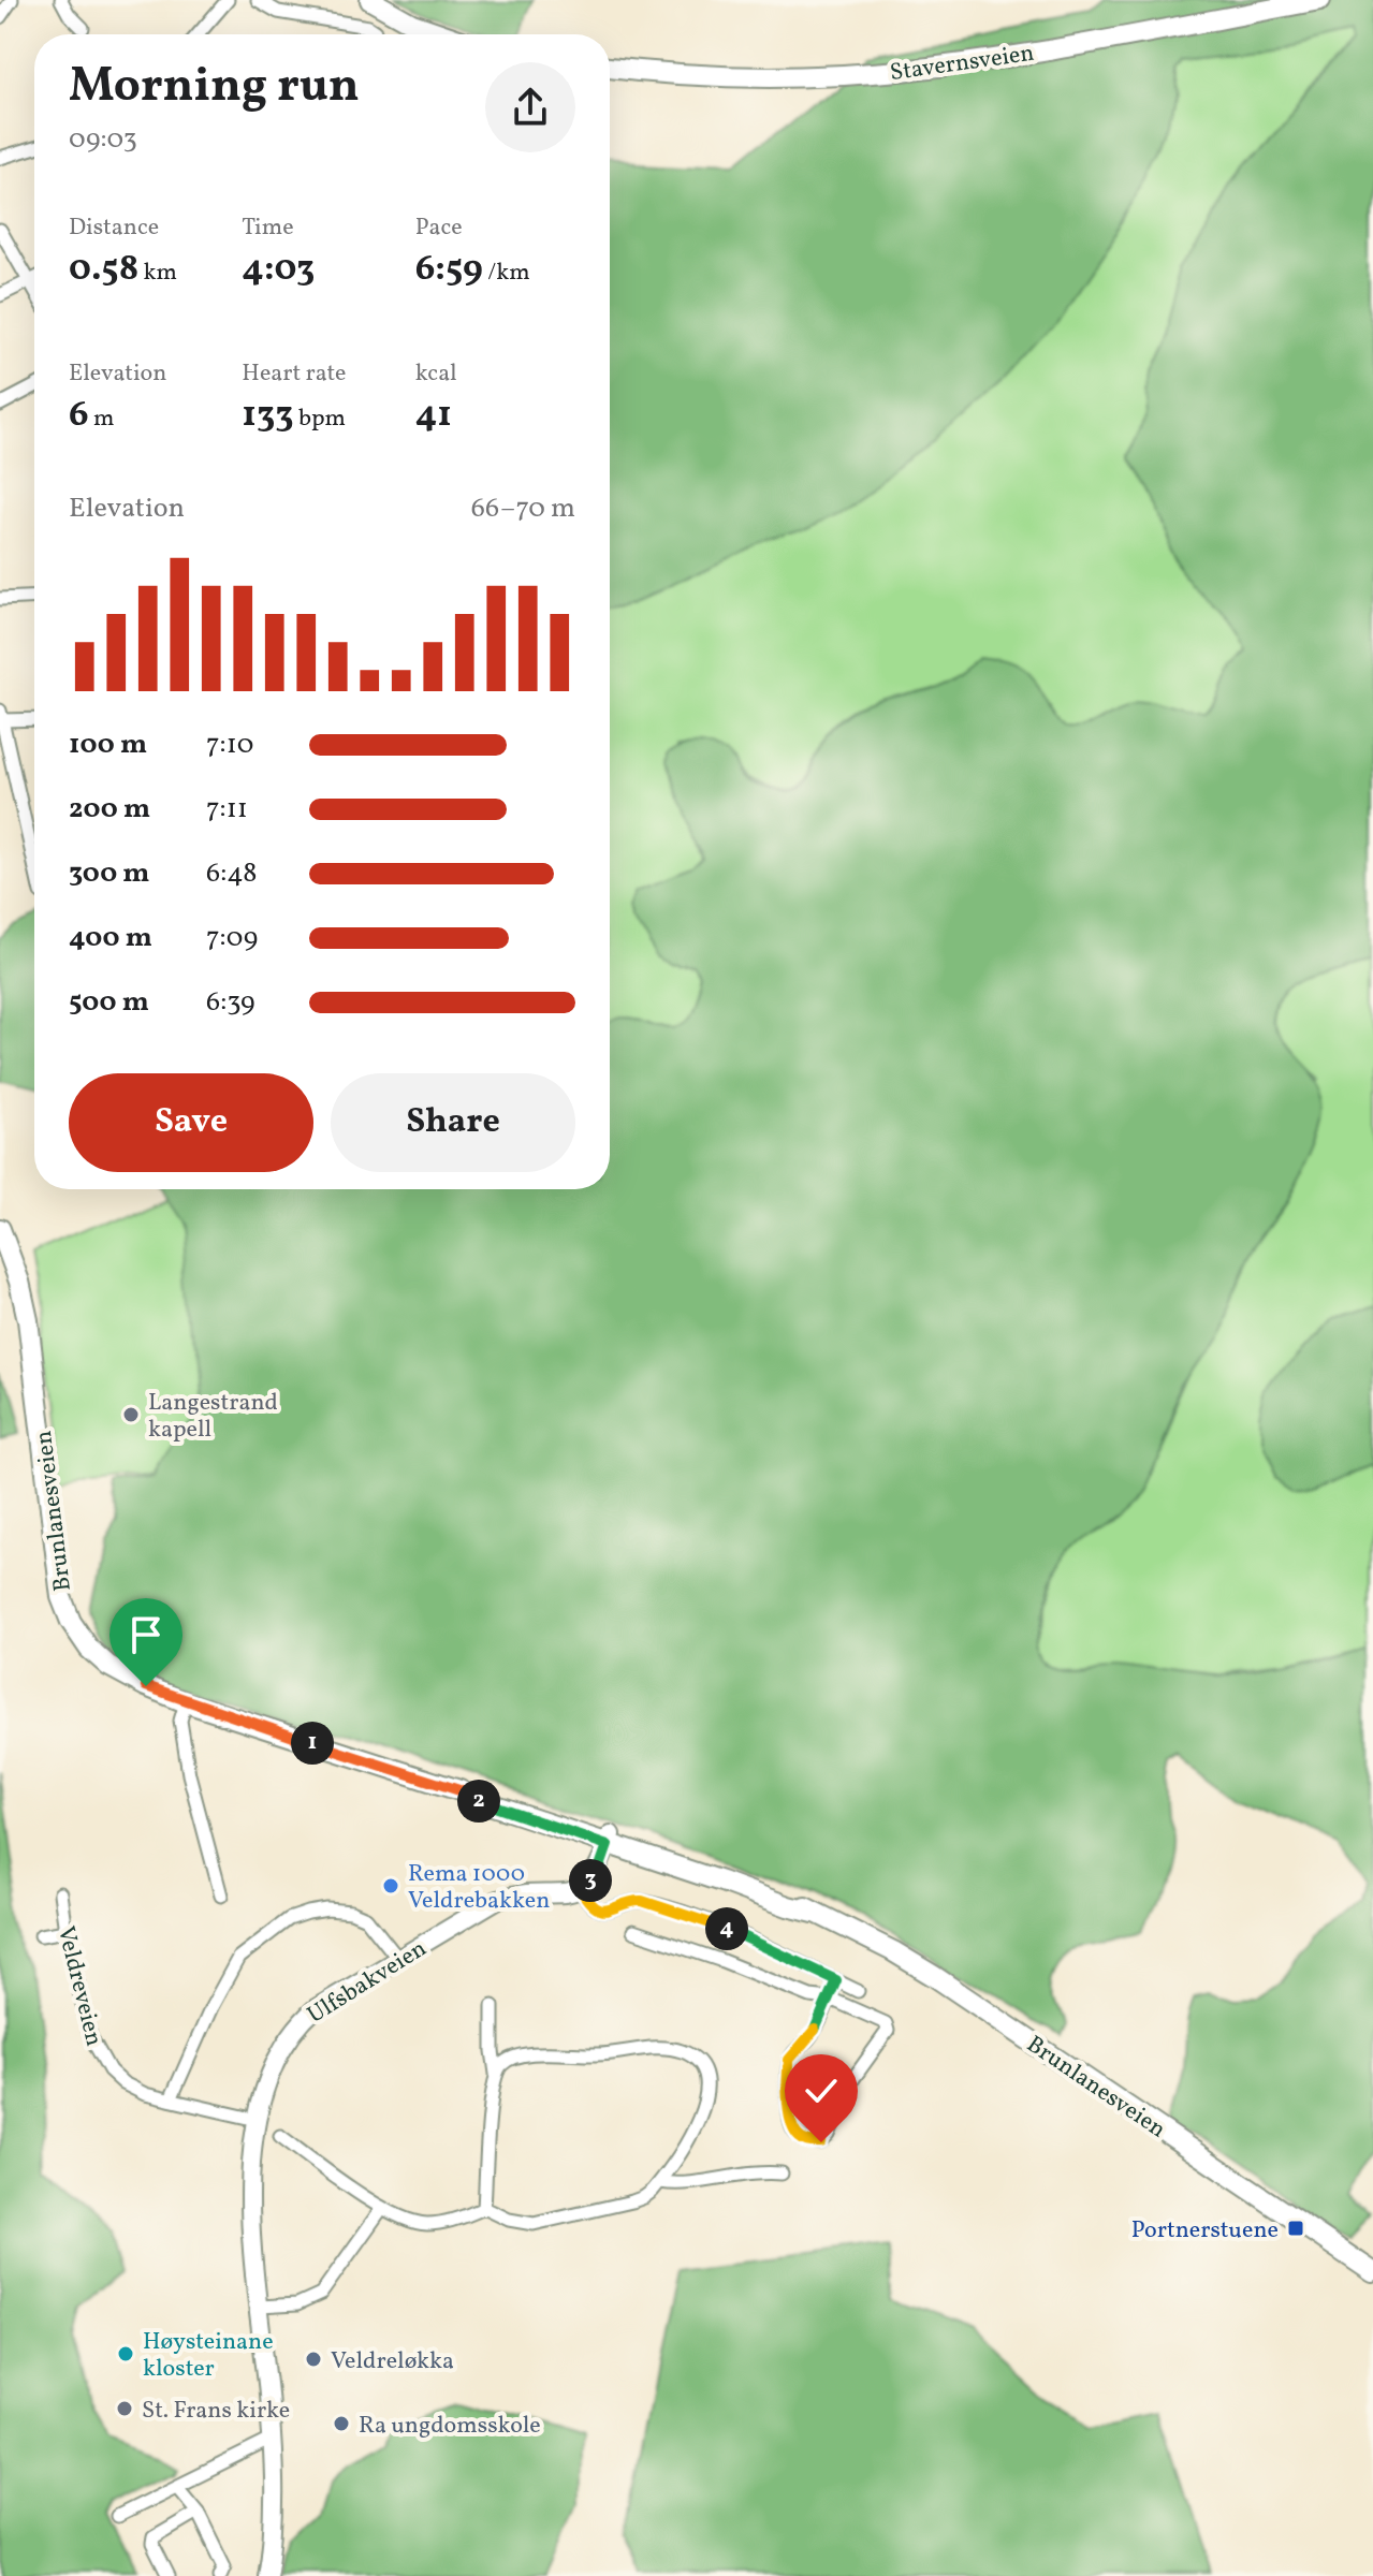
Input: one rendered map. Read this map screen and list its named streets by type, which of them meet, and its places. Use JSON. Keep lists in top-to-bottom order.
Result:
{
  "streets": {
    "main road": ["Stavernsveien", "Brunlanesveien"],
    "street": ["Ulfsbakveien", "Veldreveien"]
  },
  "crossings": [
    ["Ulfsbakveien", "Veldreveien"]
  ],
  "places": {
    "other": [
      "Langestrand kapell",
      "Rema 1000 Veldrebakken",
      "Høysteinane kloster",
      "Veldreløkka",
      "St. Frans kirke",
      "Ra ungdomsskole"
    ],
    "transit": ["Portnerstuene"]
  },
  "page": {
    "heading": ["Morning run", "09:03"],
    "stats": [
      ["Distance", "0.58 km"],
      ["Time", "4:03"],
      ["Pace", "6:59 /km"],
      ["Elevation", "6 m"],
      ["Heart rate", "133 bpm"],
      ["kcal", "41"]
    ],
    "chart": ["Elevation", "66–70 m"],
    "list": [
      {
        "name": "100 m",
        "note": "7:10"
      },
      {
        "name": "200 m",
        "note": "7:11"
      },
      {
        "name": "300 m",
        "note": "6:48"
      },
      {
        "name": "400 m",
        "note": "7:09"
      },
      {
        "name": "500 m",
        "note": "6:39"
      }
    ],
    "buttons": ["Save", "Share"],
    "pins": [
      "1",
      "2",
      "3",
      "4"
    ]
  }
}
